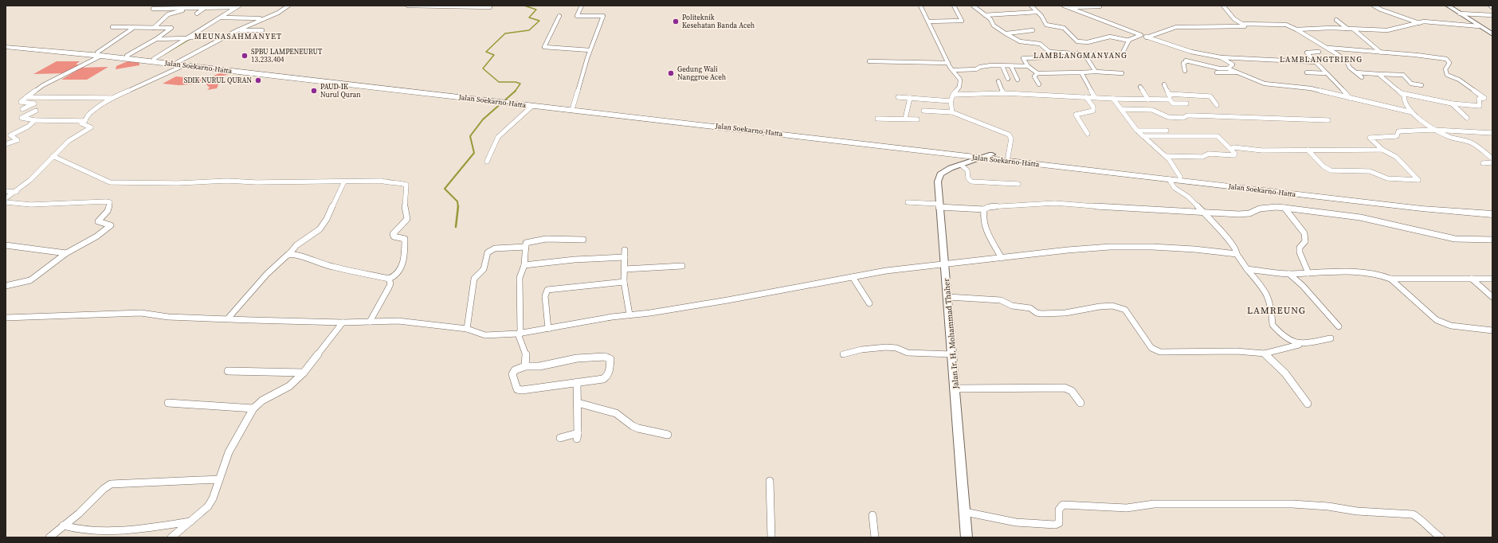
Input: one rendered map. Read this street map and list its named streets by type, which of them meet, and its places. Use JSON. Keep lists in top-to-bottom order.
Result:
{
  "streets": {
    "highway": ["Jalan Soekarno-Hatta"],
    "main road": ["Jalan Ir. H. Mohammad Thaher"]
  },
  "crossings": [
    ["Jalan Soekarno-Hatta", "Jalan Ir. H. Mohammad Thaher"]
  ],
  "districts": [
    "MEUNASAHMANYET",
    "LAMBLANGMANYANG",
    "LAMBLANGTRIENG",
    "LAMREUNG"
  ],
  "places": [
    "Politeknik Kesehatan Banda Aceh",
    "SPBU LAMPENEURUT 13.233.404",
    "Gedung Wali Nanggroe Aceh",
    "SDIK NURUL QURAN",
    "PAUD-IK Nurul Quran"
  ]
}
